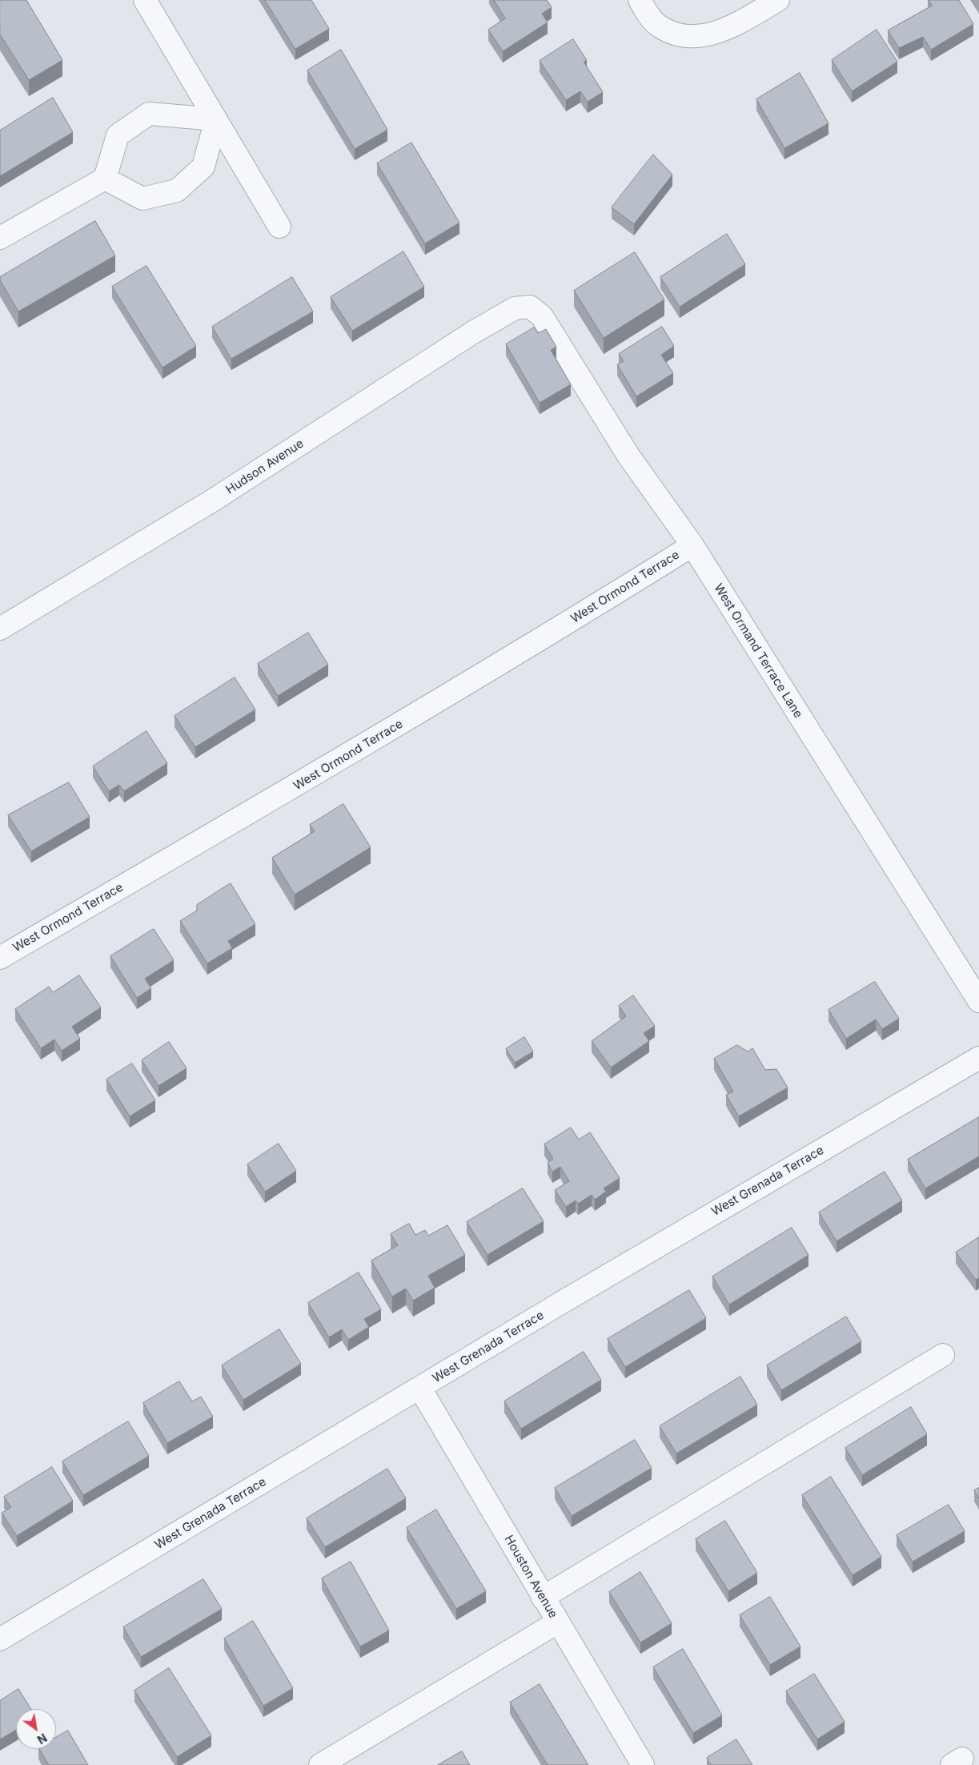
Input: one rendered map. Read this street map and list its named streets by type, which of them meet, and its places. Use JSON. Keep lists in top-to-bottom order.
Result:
{
  "streets": {
    "street": [
      "Hudson Avenue",
      "West Ormond Terrace",
      "West Ormand Terrace Lane",
      "West Grenada Terrace",
      "Houston Avenue"
    ]
  },
  "crossings": [
    ["Hudson Avenue", "West Ormand Terrace Lane"],
    ["West Ormond Terrace", "West Ormand Terrace Lane"],
    ["West Grenada Terrace", "Houston Avenue"]
  ],
  "north": "bottom right"
}
